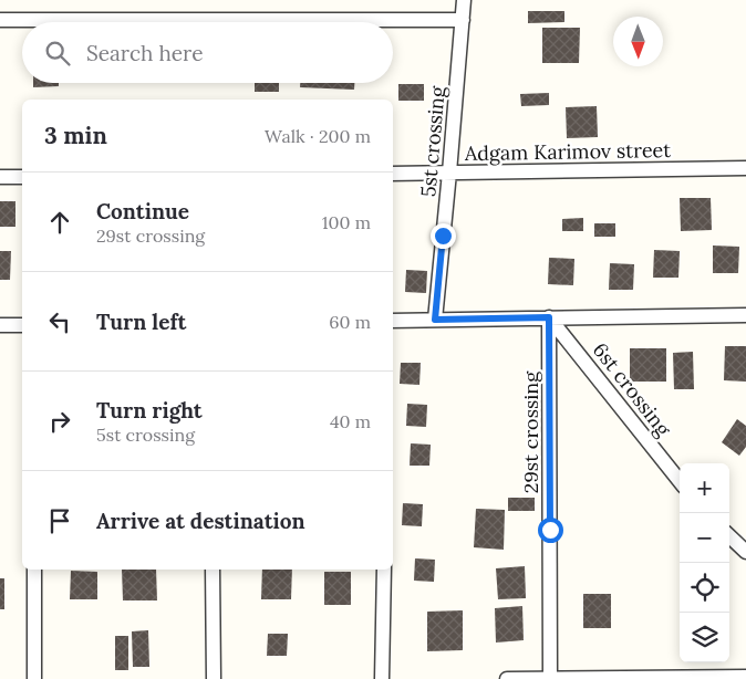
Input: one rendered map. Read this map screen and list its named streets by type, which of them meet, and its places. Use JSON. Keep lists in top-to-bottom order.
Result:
{
  "streets": {
    "street": [
      "5st crossing",
      "Adgam Karimov street",
      "6st crossing",
      "29st crossing"
    ]
  },
  "crossings": [
    ["5st crossing", "Adgam Karimov street"],
    ["6st crossing", "29st crossing"]
  ],
  "north": "bottom",
  "page": {
    "search": "Search here",
    "heading": ["3 min", "Walk · 200 m"],
    "list": [
      ["Continue", "29st crossing", "100 m"],
      ["Turn left", "60 m"],
      ["Turn right", "5st crossing", "40 m"],
      "Arrive at destination"
    ],
    "map_buttons": ["+", "−"]
  }
}
